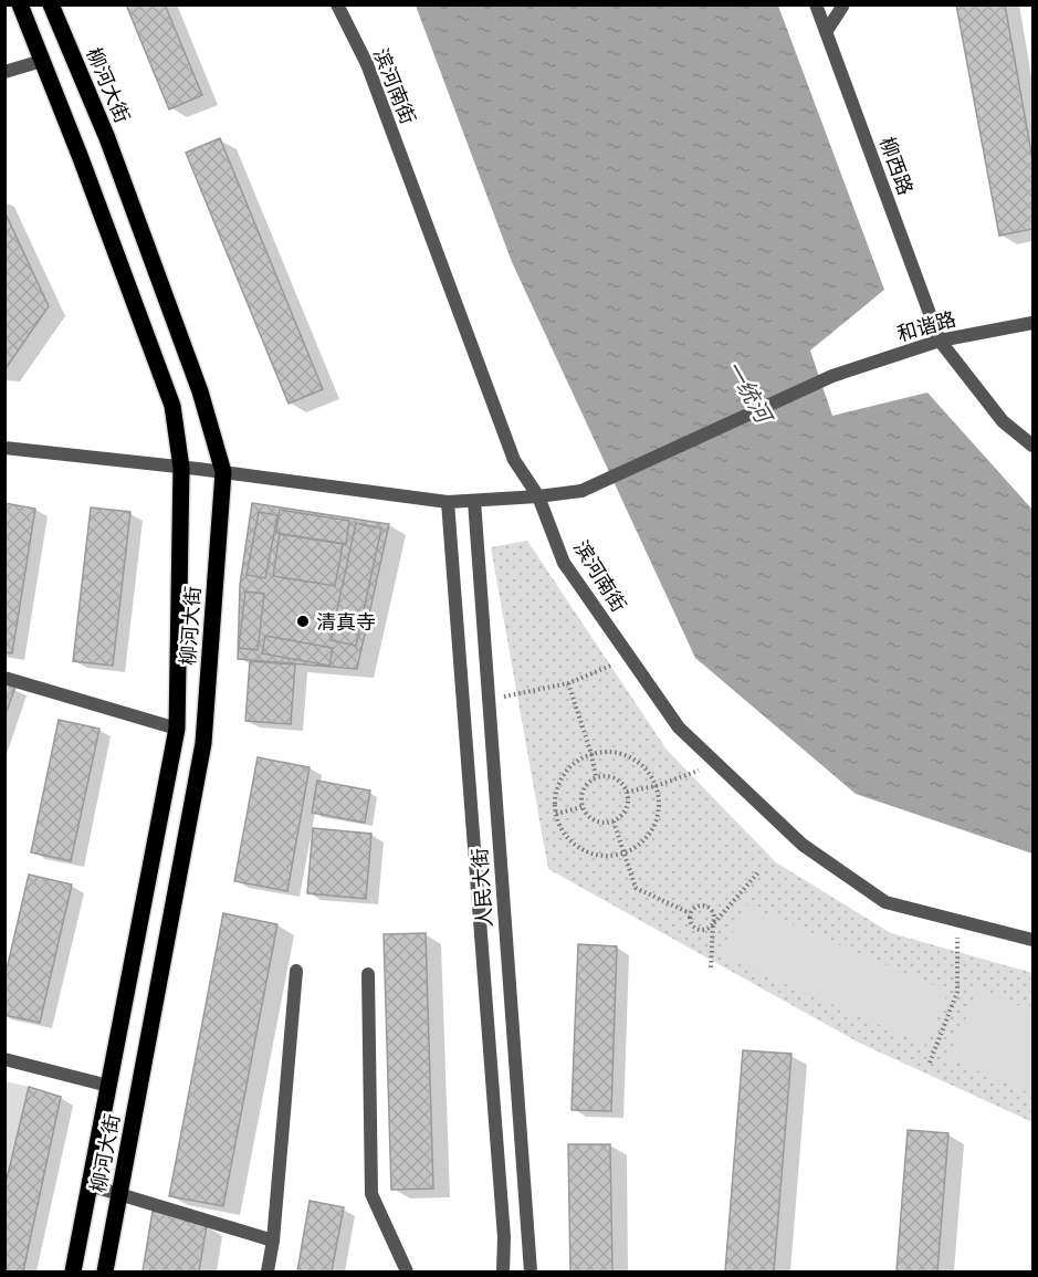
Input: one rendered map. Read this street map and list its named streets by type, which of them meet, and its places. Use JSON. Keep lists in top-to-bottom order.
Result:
{
  "streets": {
    "main road": ["柳河大街"],
    "street": [
      "滨河南街",
      "柳西路",
      "和谐路",
      "人民大街"
    ]
  },
  "crossings": [
    ["柳河大街", "和谐路"],
    ["滨河南街", "和谐路"],
    ["柳西路", "和谐路"],
    ["和谐路", "人民大街"]
  ],
  "water": ["一统河"],
  "places": ["清真寺"]
}
